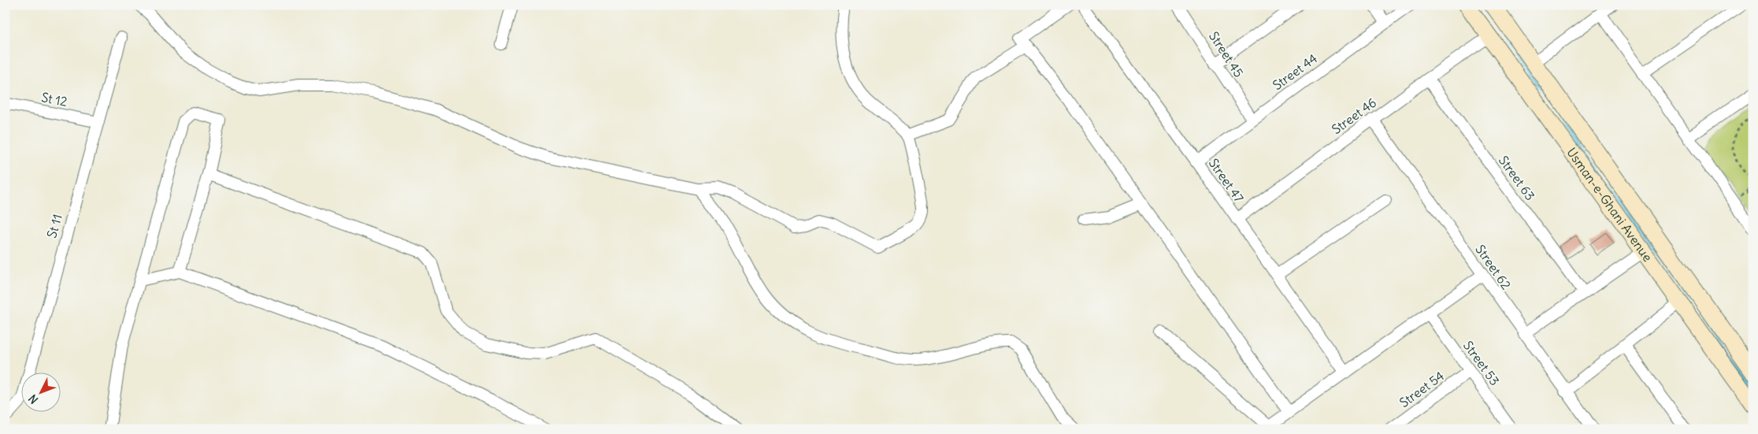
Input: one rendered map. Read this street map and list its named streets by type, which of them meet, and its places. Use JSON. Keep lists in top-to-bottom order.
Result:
{
  "streets": {
    "main road": ["Usman-e-Ghani Avenue"],
    "street": [
      "Street 45",
      "Street 44",
      "St 12",
      "Street 46",
      "Street 63",
      "Street 47",
      "St 11",
      "Street 62",
      "Street 53",
      "Street 54"
    ]
  },
  "crossings": [
    ["Street 45", "Street 44"],
    ["Street 44", "Street 47"],
    ["St 12", "St 11"],
    ["Street 46", "Street 63"],
    ["Street 46", "Street 47"],
    ["Street 46", "Usman-e-Ghani Avenue"],
    ["Street 46", "Street 62"],
    ["Street 53", "Street 54"]
  ],
  "north": "bottom left"
}
